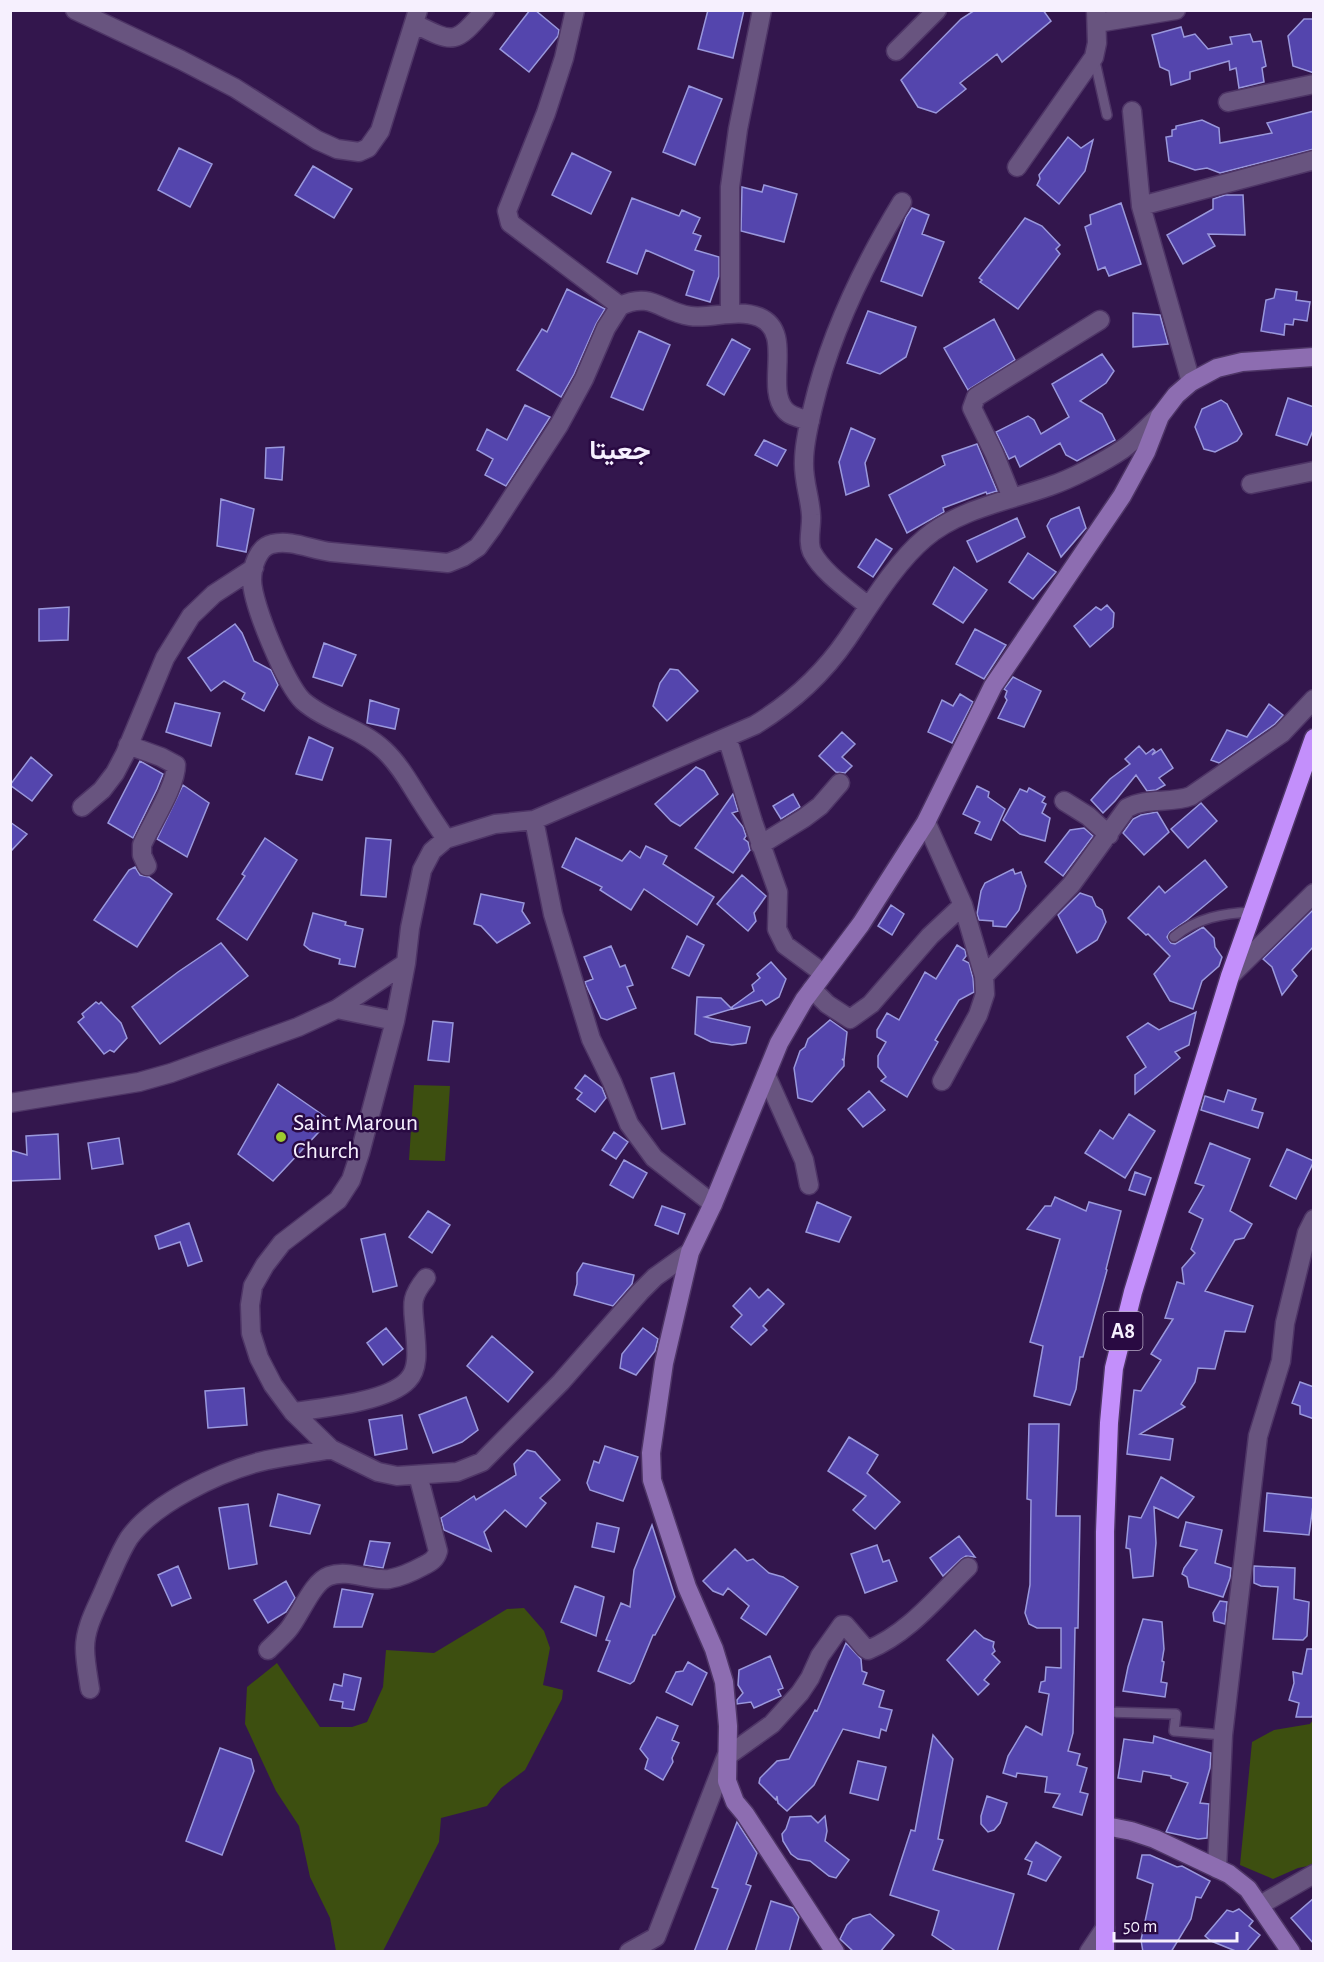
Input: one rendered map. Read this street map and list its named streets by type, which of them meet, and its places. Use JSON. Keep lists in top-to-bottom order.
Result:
{
  "streets": {
    "highway": ["A8"]
  },
  "districts": ["جعيتا"],
  "places": ["Saint Maroun Church"],
  "scale_bar": "50 m"
}
